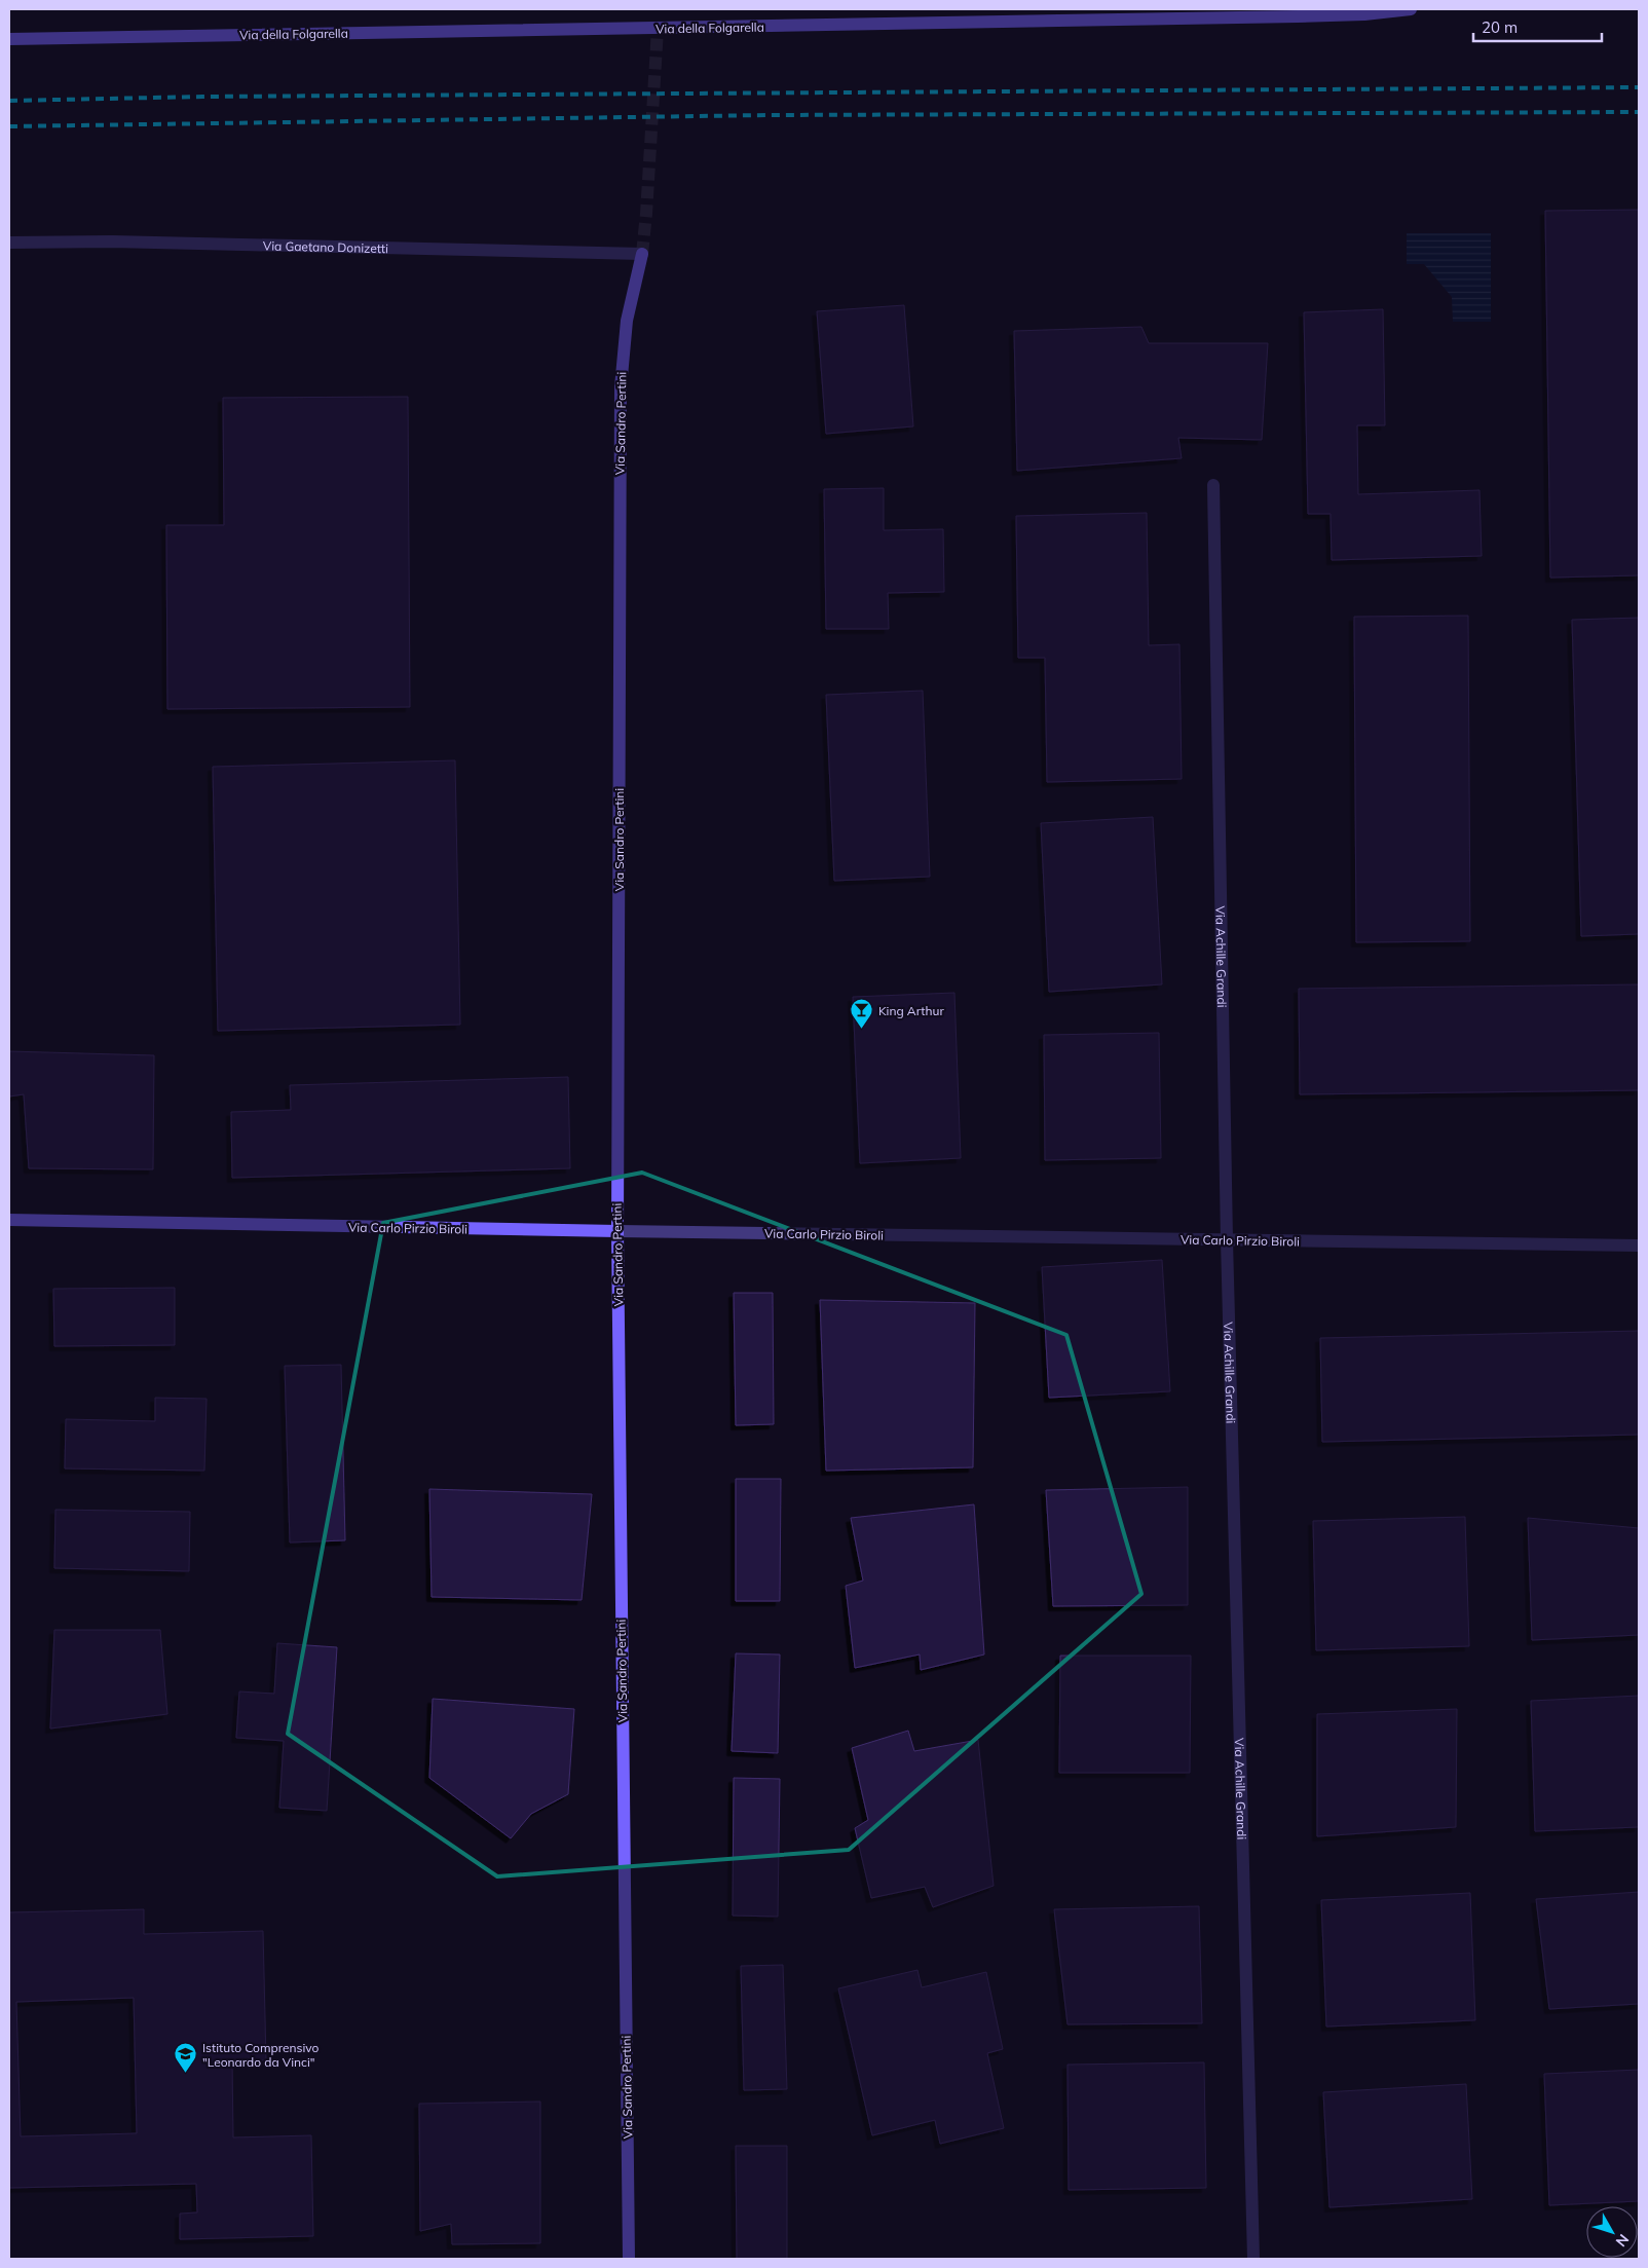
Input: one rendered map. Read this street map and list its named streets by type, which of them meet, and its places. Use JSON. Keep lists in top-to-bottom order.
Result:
{
  "streets": {
    "street": [
      "Via della Folgarella",
      "Via Gaetano Donizetti",
      "Via Sandro Pertini",
      "Via Achille Grandi",
      "Via Carlo Pirzio Biroli"
    ]
  },
  "crossings": [
    ["Via Gaetano Donizetti", "Via Sandro Pertini"],
    ["Via Sandro Pertini", "Via Carlo Pirzio Biroli"],
    ["Via Achille Grandi", "Via Carlo Pirzio Biroli"]
  ],
  "places": {
    "bar": ["King Arthur"],
    "school or university": ["Istituto Comprensivo \"Leonardo da Vinci\""]
  },
  "scale_bar": "20 m",
  "north": "bottom right"
}
